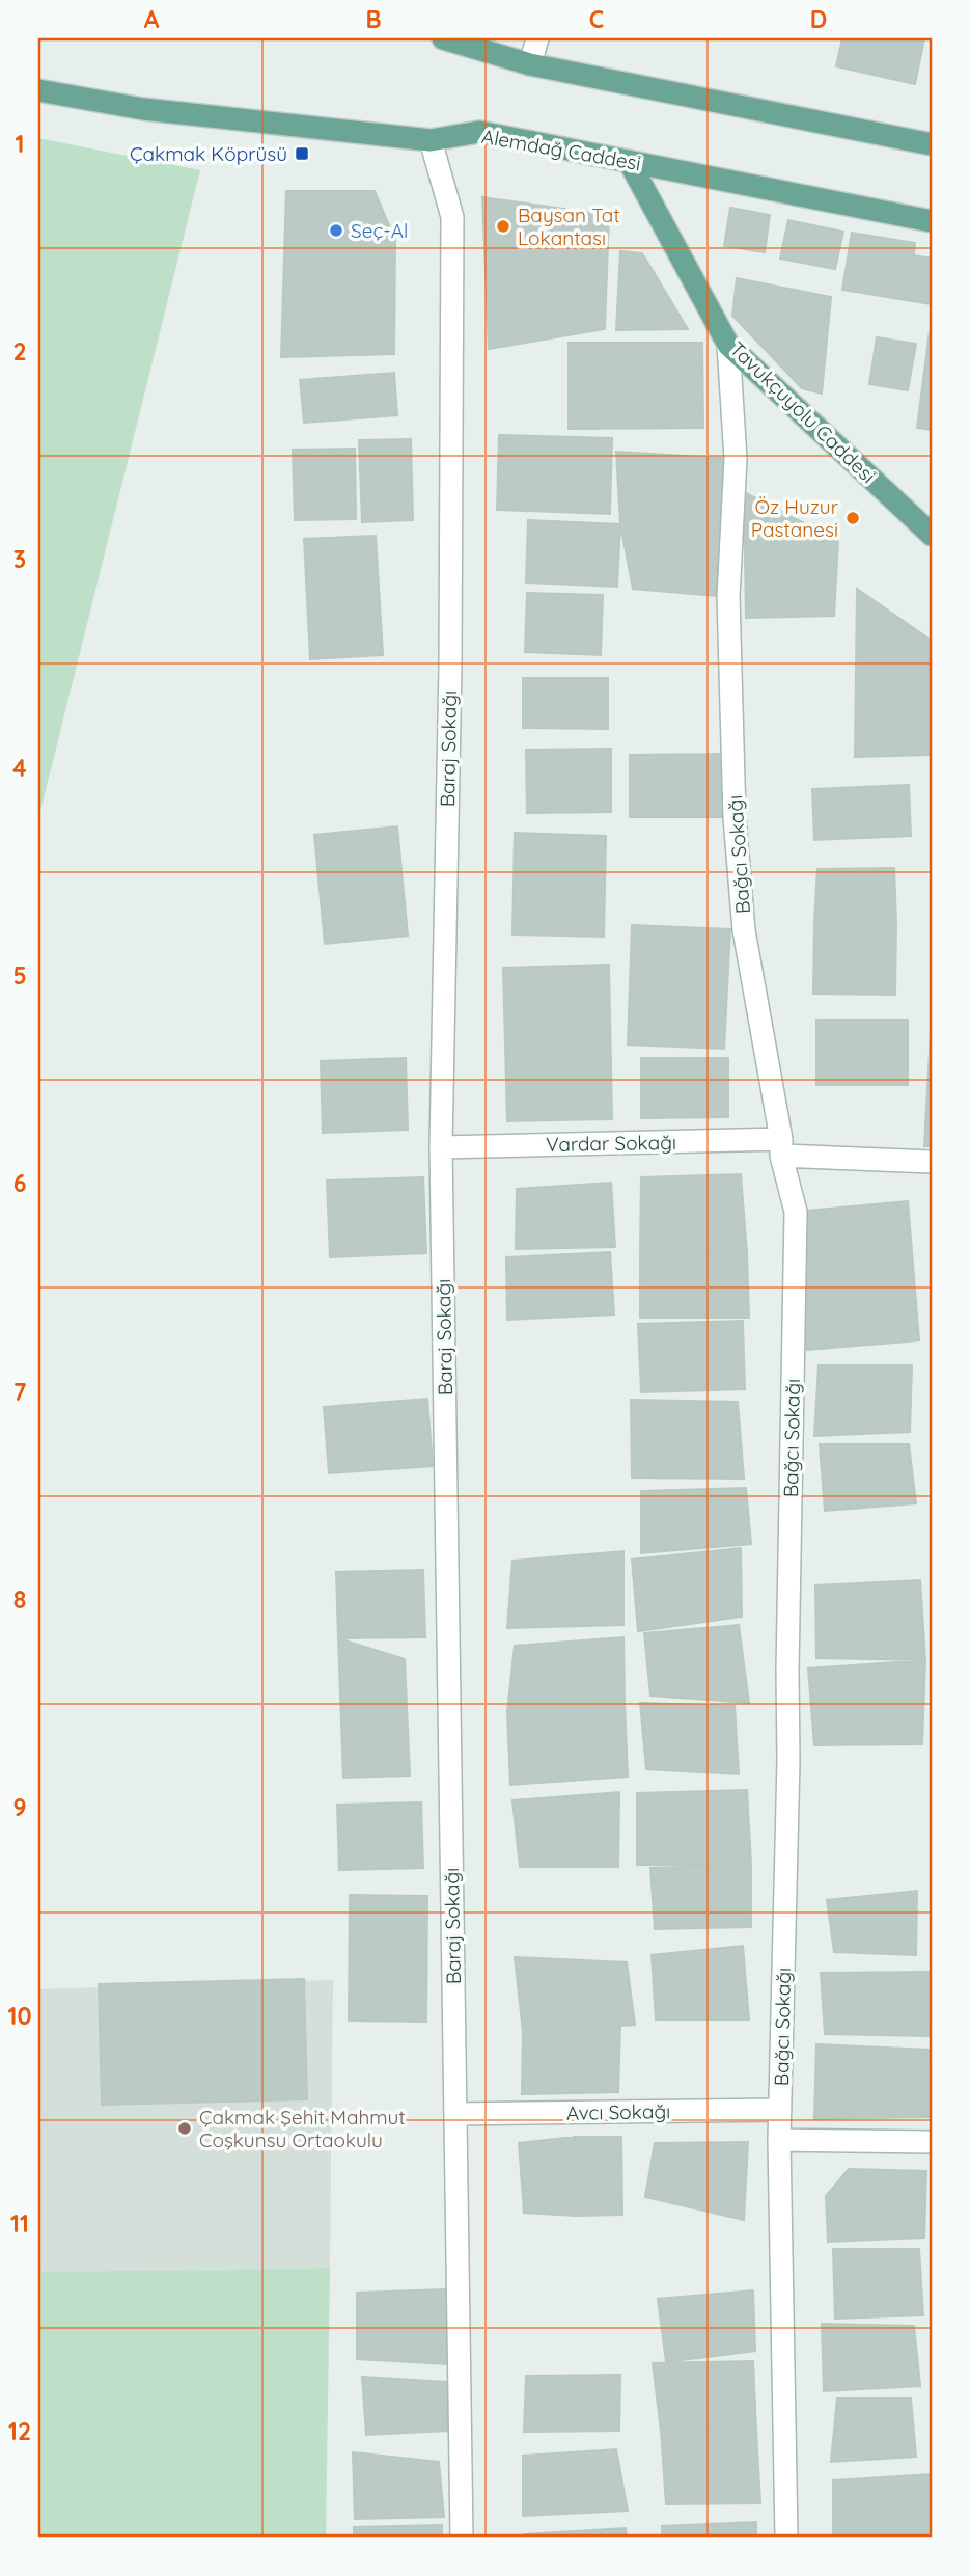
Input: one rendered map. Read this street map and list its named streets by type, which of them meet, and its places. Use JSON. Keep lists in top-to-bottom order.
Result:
{
  "streets": {
    "main road": ["Alemdağ Caddesi", "Tavukçuyolu Caddesi"],
    "street": [
      "Baraj Sokağı",
      "Bağcı Sokağı",
      "Vardar Sokağı",
      "Avcı Sokağı"
    ]
  },
  "crossings": [
    ["Alemdağ Caddesi", "Tavukçuyolu Caddesi"],
    ["Alemdağ Caddesi", "Baraj Sokağı"],
    ["Tavukçuyolu Caddesi", "Bağcı Sokağı"],
    ["Baraj Sokağı", "Vardar Sokağı"],
    ["Baraj Sokağı", "Avcı Sokağı"],
    ["Bağcı Sokağı", "Vardar Sokağı"],
    ["Bağcı Sokağı", "Avcı Sokağı"]
  ],
  "places": {
    "transit": ["Çakmak Köprüsü"],
    "other": [
      "Baysan Tat Lokantası",
      "Seç-Al",
      "Öz Huzur Pastanesi",
      "Çakmak Şehit Mahmut Coşkunsu Ortaokulu"
    ]
  },
  "grid": {
    "columns": [
      "A",
      "B",
      "C",
      "D"
    ],
    "rows": [
      "1",
      "2",
      "3",
      "4",
      "5",
      "6",
      "7",
      "8",
      "9",
      "10",
      "11",
      "12"
    ]
  }
}
